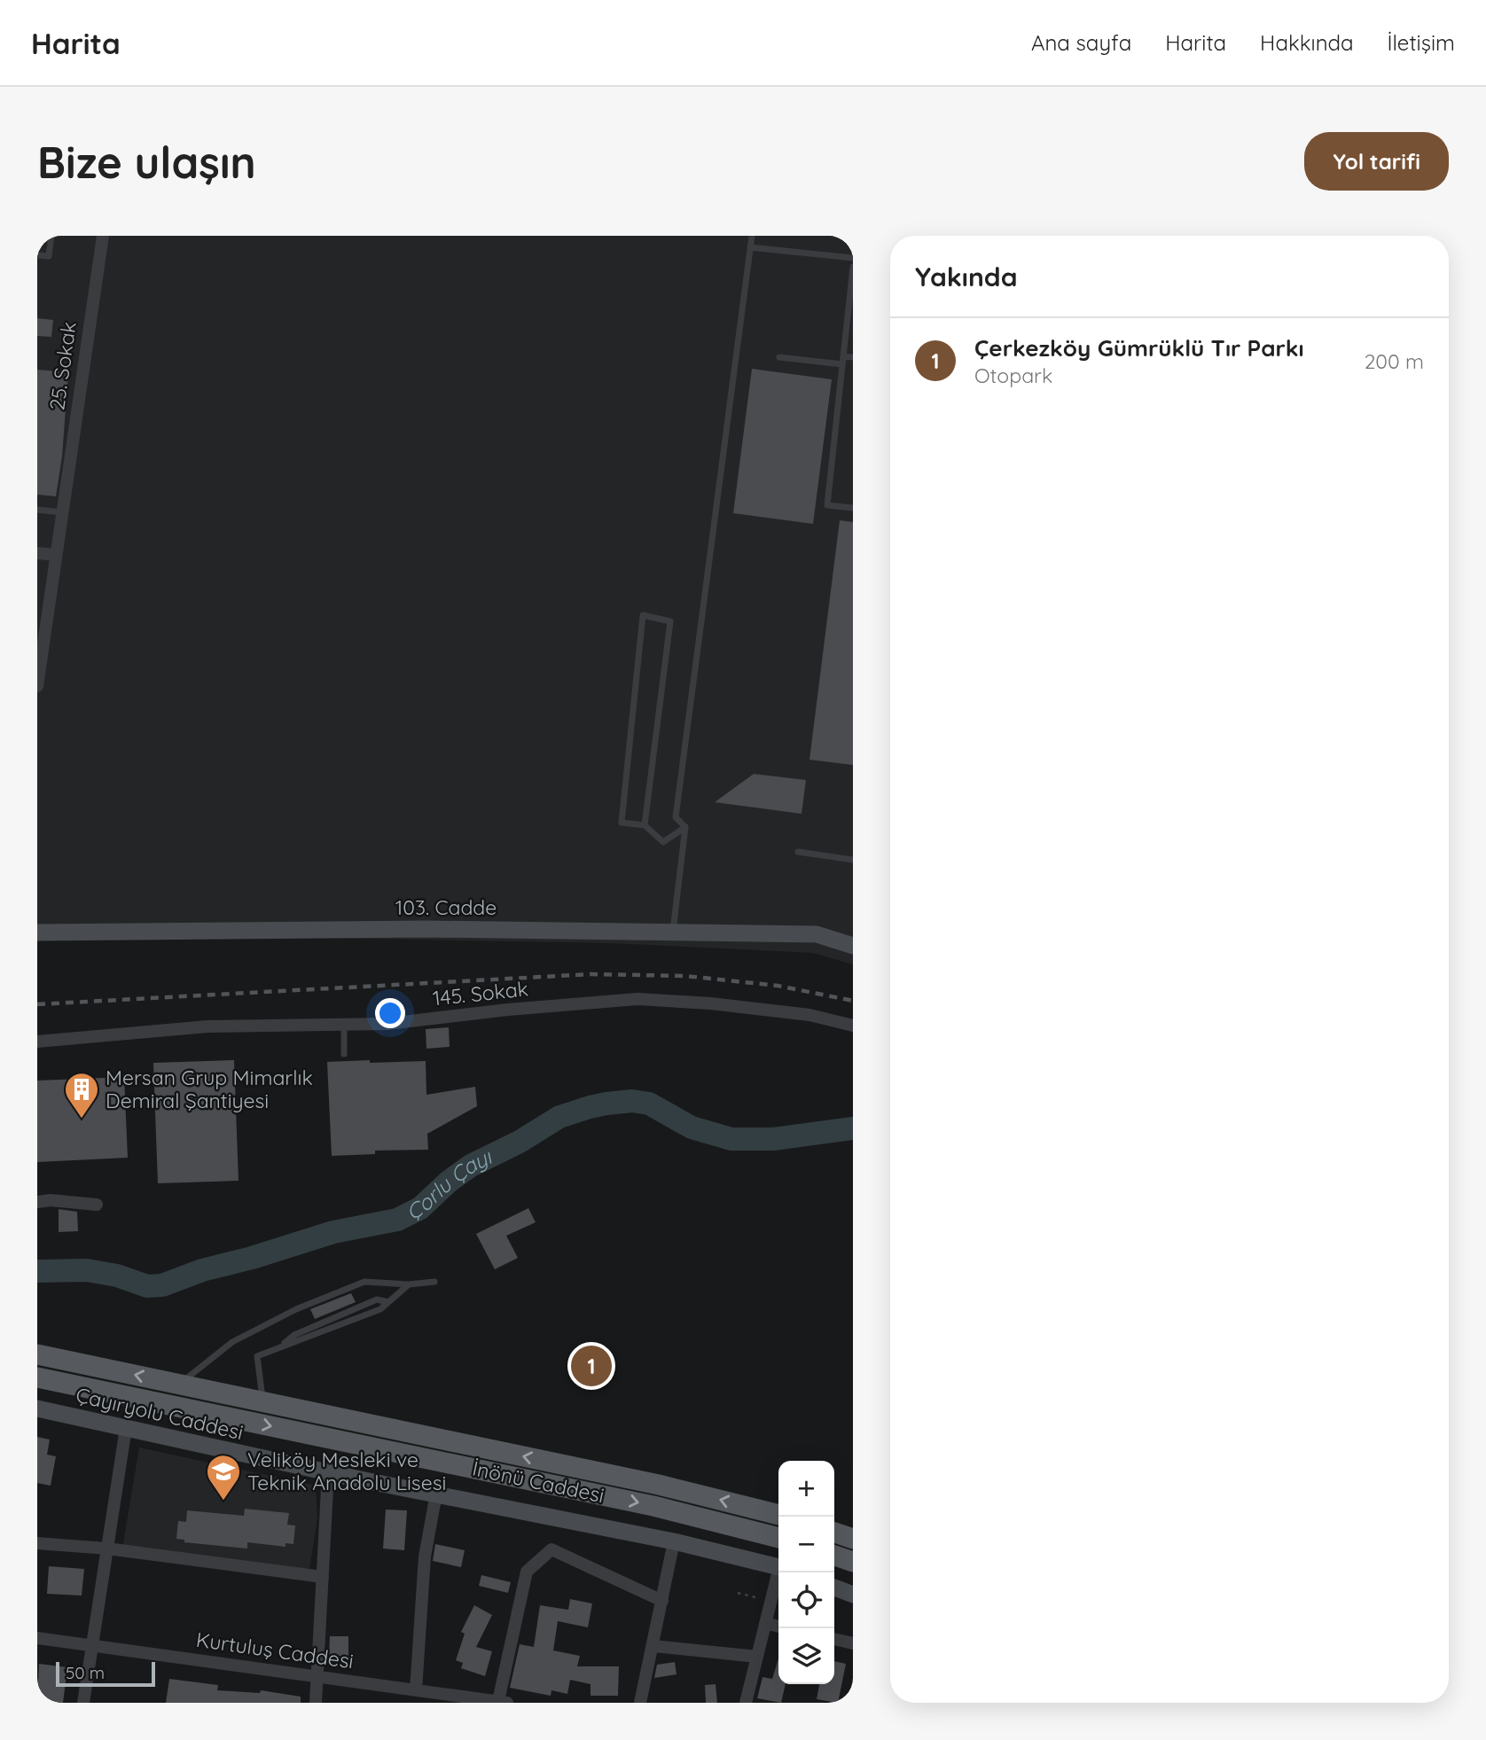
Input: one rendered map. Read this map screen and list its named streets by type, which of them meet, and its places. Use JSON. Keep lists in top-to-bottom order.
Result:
{
  "streets": {
    "main road": ["İnönü Caddesi"],
    "street": [
      "25. Sokak",
      "103. Cadde",
      "145. Sokak",
      "Çayıryolu Caddesi",
      "Kurtuluş Caddesi"
    ]
  },
  "water": ["Çorlu Çayı"],
  "places": {
    "building": ["Mersan Grup Mimarlık Demiral Şantiyesi"],
    "school or university": ["Veliköy Mesleki ve Teknik Anadolu Lisesi"]
  },
  "scale_bar": "50 m",
  "page": {
    "header": "Harita",
    "nav": [
      "Ana sayfa",
      "Harita",
      "Hakkında",
      "İletişim"
    ],
    "buttons": "Yol tarifi",
    "title": "Bize ulaşın",
    "heading": "Yakında",
    "list": [
      {
        "mark": "1",
        "name": "Çerkezköy Gümrüklü Tır Parkı",
        "note": "Otopark",
        "value": "200 m"
      }
    ],
    "pins": "1",
    "map_buttons": ["+", "−"],
    "scale": "50 m"
  }
}
